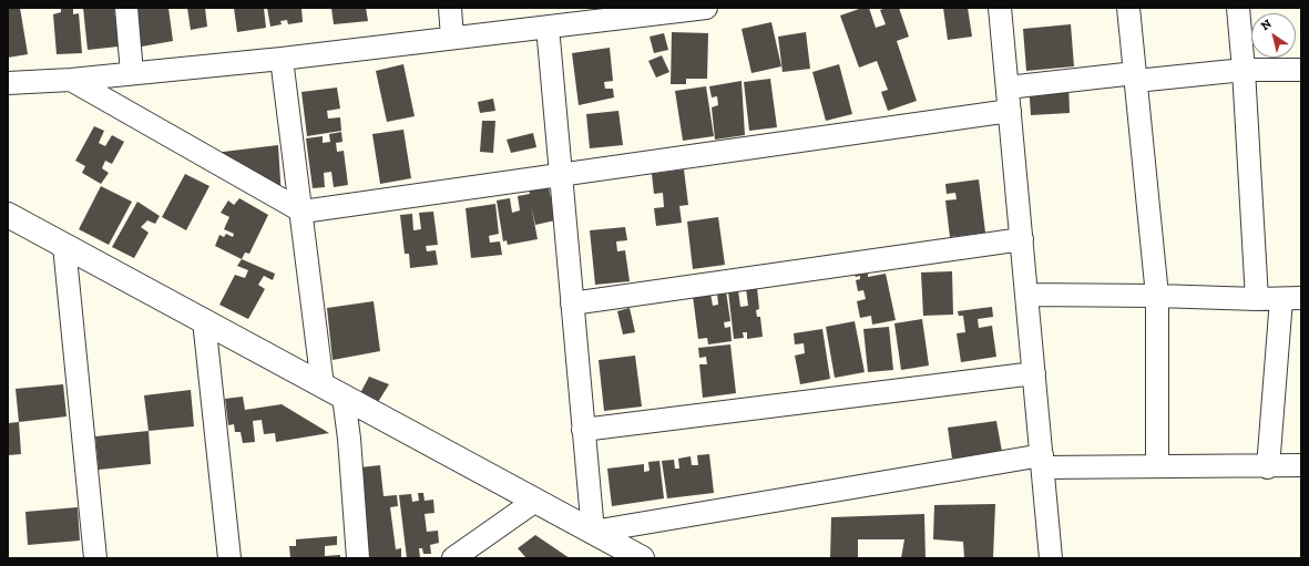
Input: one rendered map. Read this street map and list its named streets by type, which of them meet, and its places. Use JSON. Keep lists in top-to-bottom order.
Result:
{
  "north": "top left"
}
